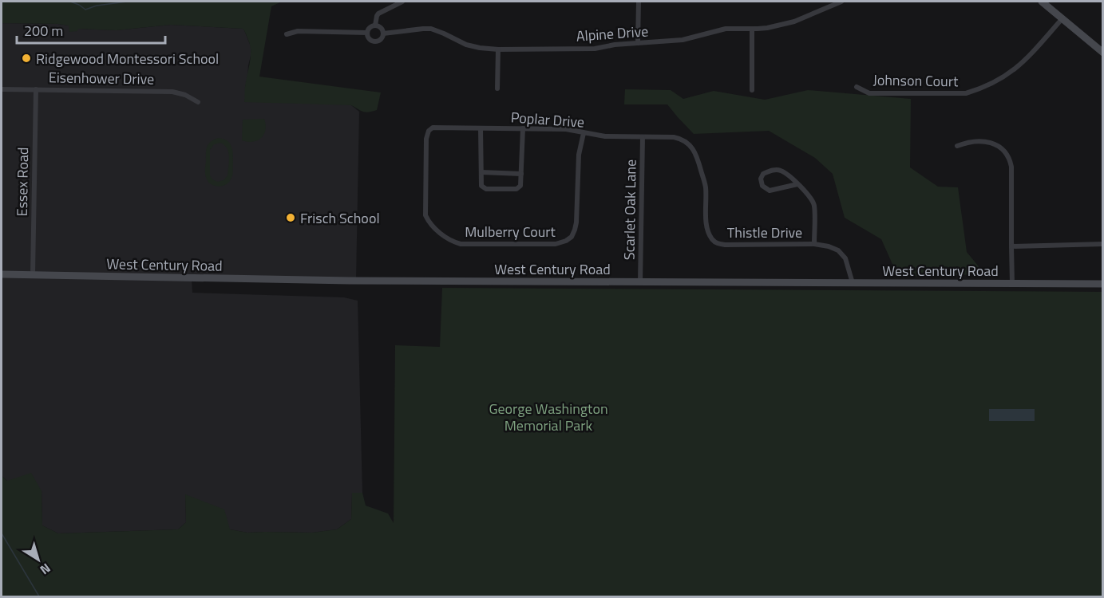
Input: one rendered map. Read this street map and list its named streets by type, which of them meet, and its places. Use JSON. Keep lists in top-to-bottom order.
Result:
{
  "streets": {
    "main road": ["West Century Road"],
    "street": [
      "Alpine Drive",
      "Eisenhower Drive",
      "Johnson Court",
      "Poplar Drive",
      "Essex Road",
      "Scarlet Oak Lane",
      "Mulberry Court",
      "Thistle Drive"
    ]
  },
  "crossings": [
    ["Eisenhower Drive", "Essex Road"],
    ["Poplar Drive", "Scarlet Oak Lane"],
    ["Poplar Drive", "Mulberry Court"],
    ["Poplar Drive", "Thistle Drive"],
    ["Essex Road", "West Century Road"],
    ["Scarlet Oak Lane", "West Century Road"],
    ["Thistle Drive", "West Century Road"]
  ],
  "parks": ["George Washington Memorial Park"],
  "places": ["Ridgewood Montessori School", "Frisch School"],
  "scale_bar": "200 m",
  "north": "bottom right"
}
